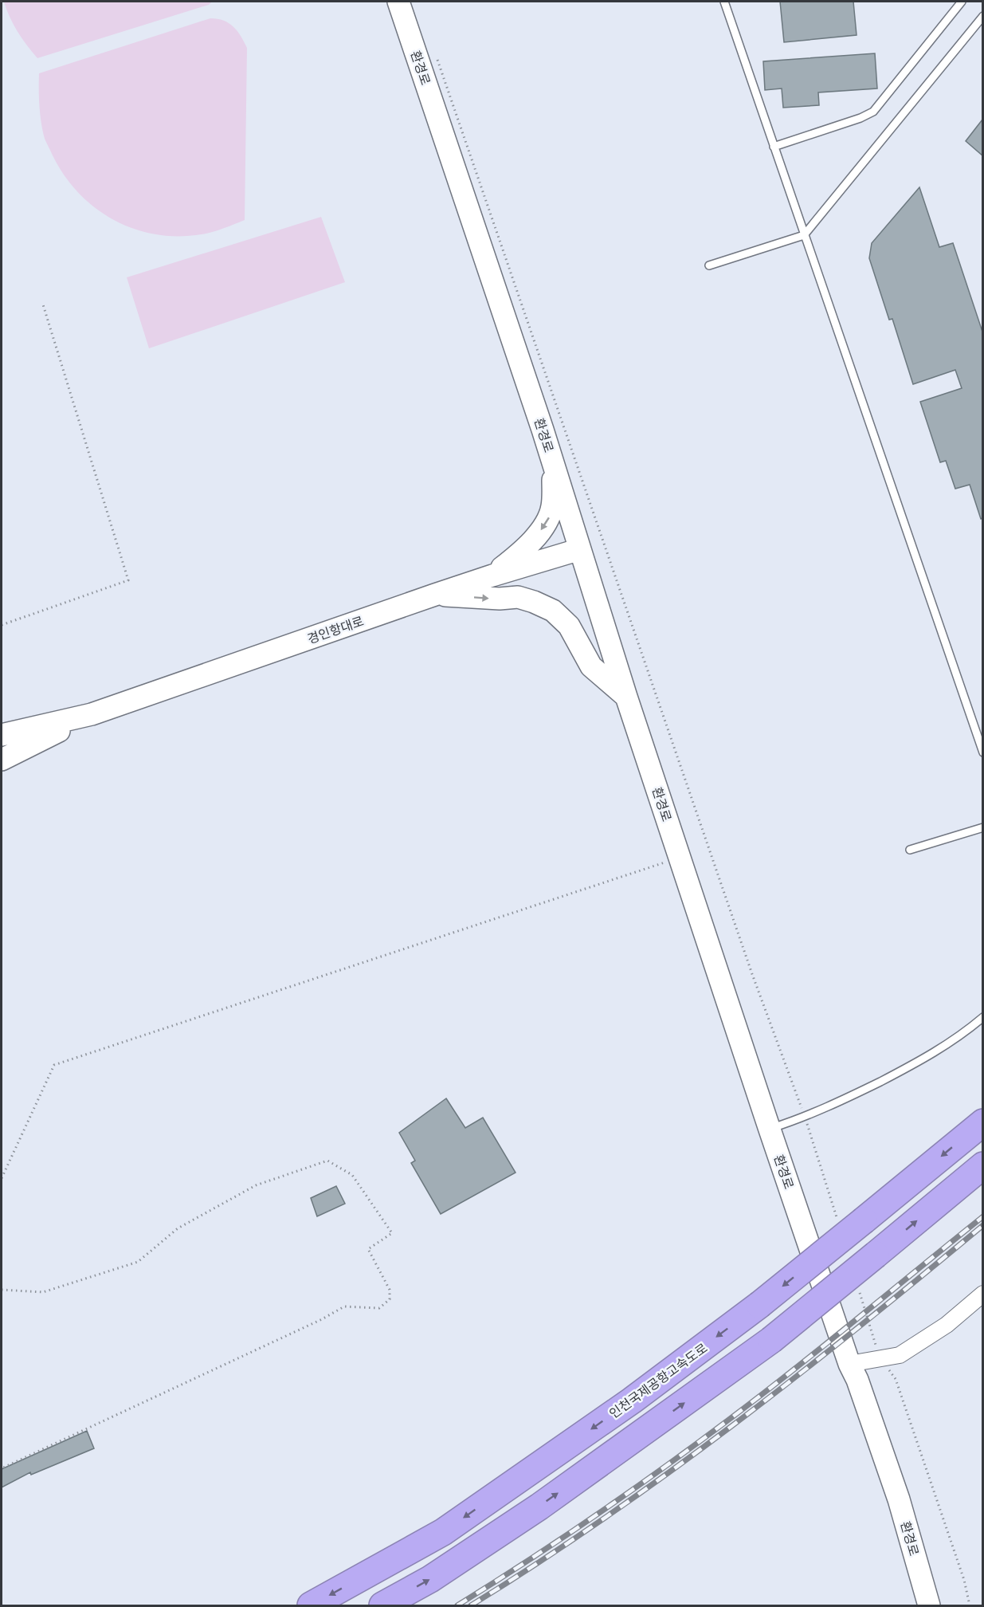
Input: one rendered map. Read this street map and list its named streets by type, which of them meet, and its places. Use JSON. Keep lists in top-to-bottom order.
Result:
{
  "streets": {
    "highway": ["인천국제공항고속도로"],
    "street": ["환경로", "경인항대로"]
  },
  "crossings": [
    ["환경로", "경인항대로"]
  ]
}
